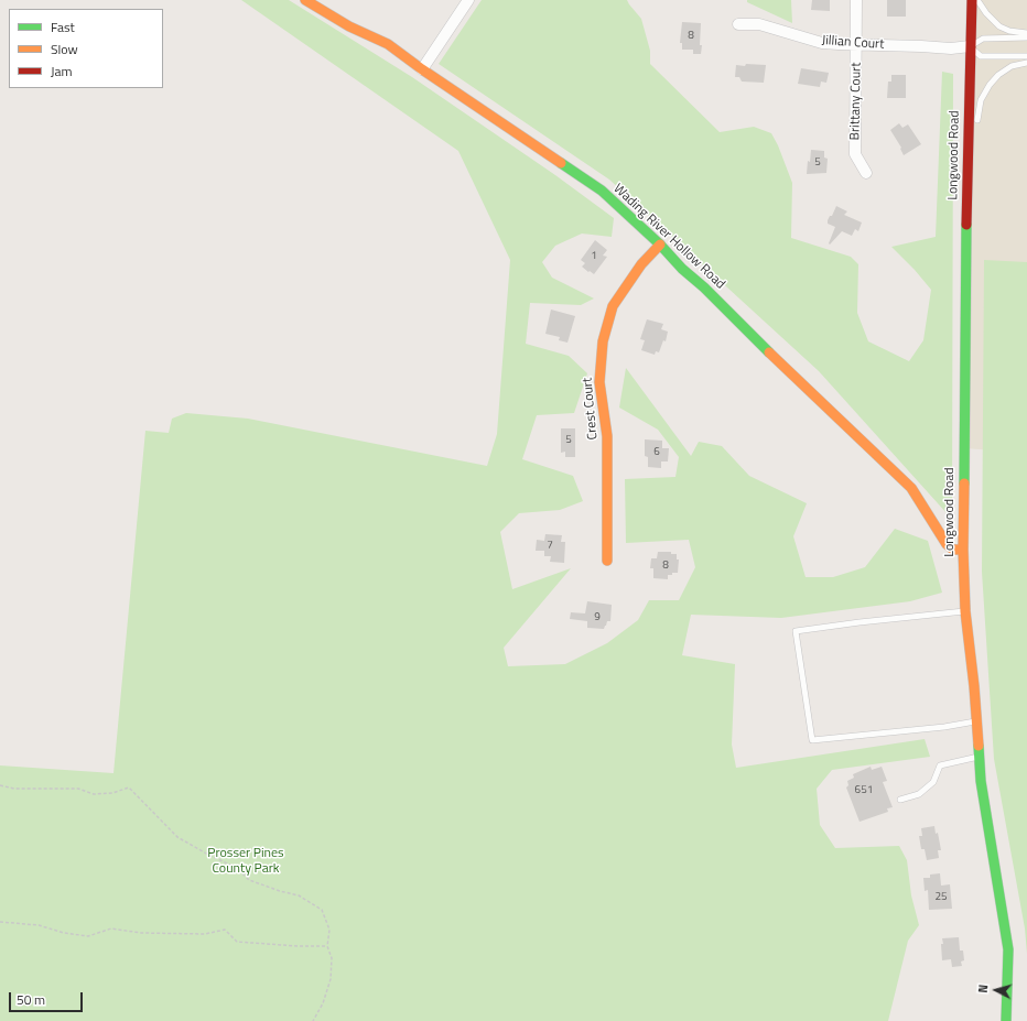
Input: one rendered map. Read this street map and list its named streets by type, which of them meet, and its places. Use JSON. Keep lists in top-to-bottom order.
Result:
{
  "streets": {
    "street": [
      "Jillian Court",
      "Brittany Court",
      "Longwood Road",
      "Wading River Hollow Road",
      "Crest Court"
    ]
  },
  "crossings": [
    ["Jillian Court", "Brittany Court"],
    ["Jillian Court", "Longwood Road"],
    ["Longwood Road", "Wading River Hollow Road"],
    ["Wading River Hollow Road", "Crest Court"]
  ],
  "parks": ["Prosser Pines County Park"],
  "house_numbers": [
    "8",
    "5",
    "1",
    "5",
    "6",
    "7",
    "8",
    "9",
    "651",
    "25"
  ],
  "legend": ["Fast", "Slow", "Jam"],
  "scale_bar": "50 m",
  "north": "left"
}
